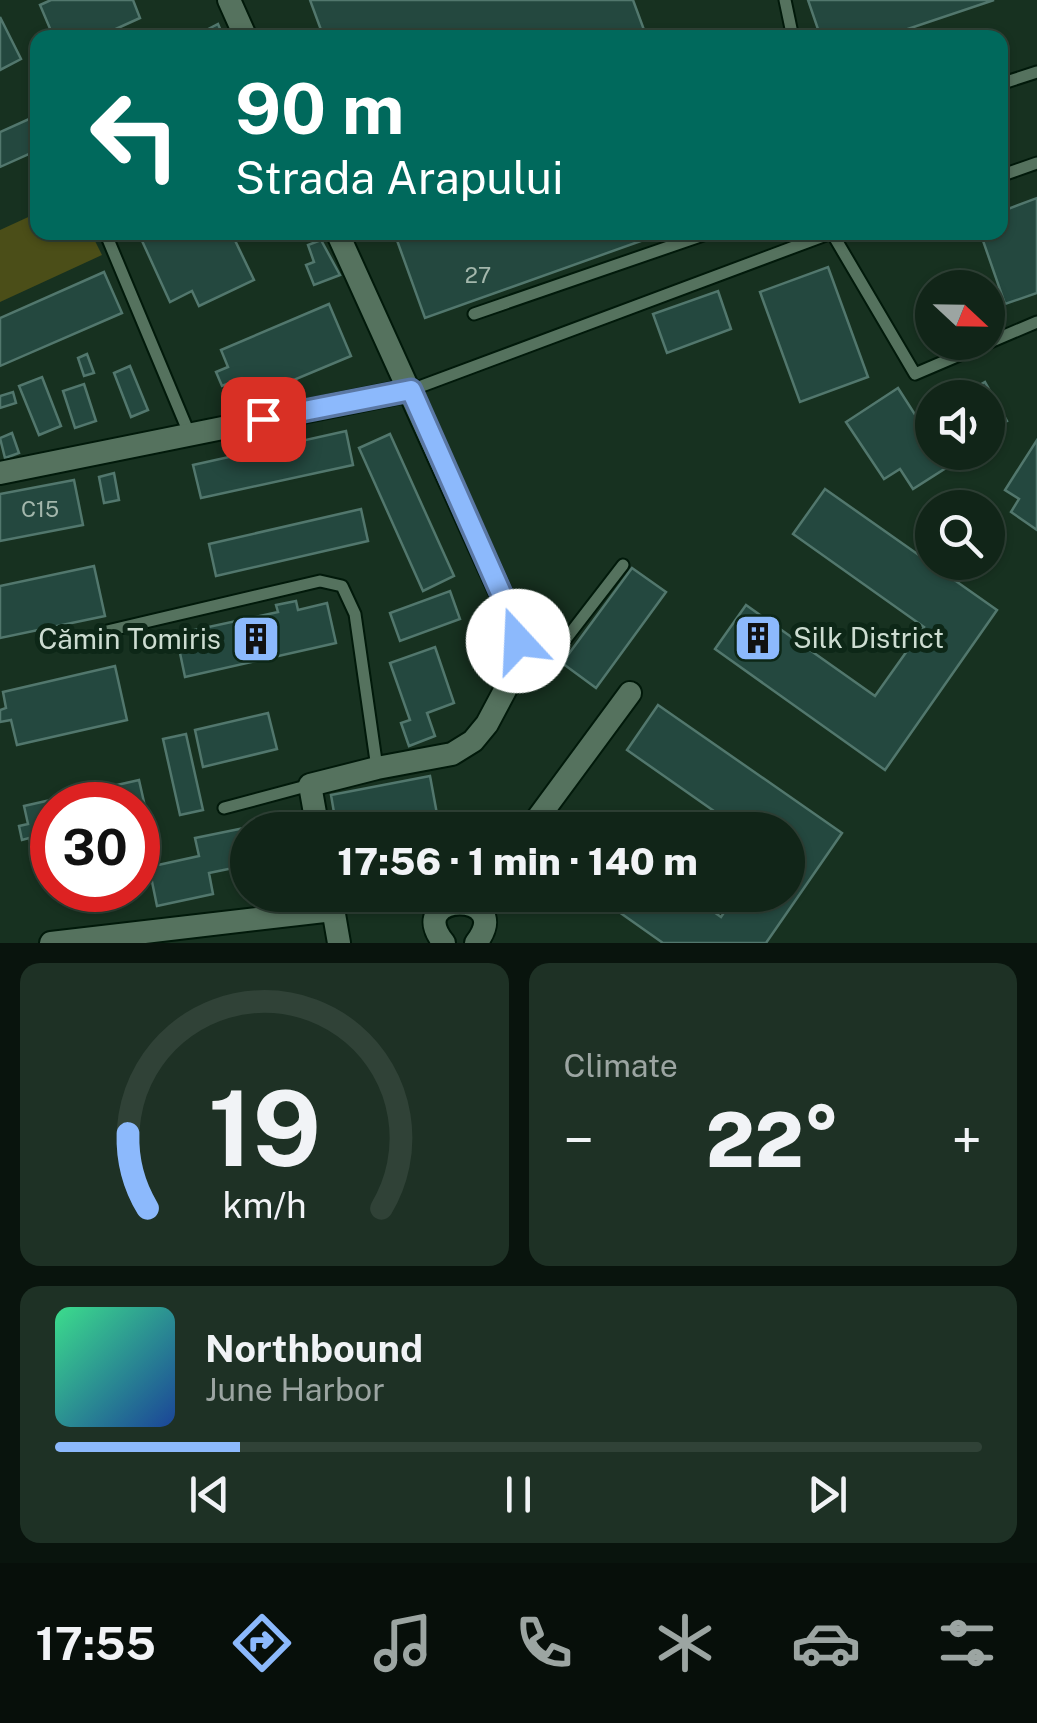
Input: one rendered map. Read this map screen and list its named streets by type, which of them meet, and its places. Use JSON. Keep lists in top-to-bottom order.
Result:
{
  "places": {
    "building": ["Silk District", "Cămin Tomiris"]
  },
  "house_numbers": ["27", "C15"],
  "north": "right",
  "page": {
    "turn": ["90 m", "Strada Arapului"],
    "limit": "30",
    "trip": "17:56 · 1 min · 140 m",
    "tile": "Climate",
    "heat": ["−", "22°", "+"],
    "song": ["Northbound", "June Harbor"],
    "tabs": "17:55",
    "gauge": ["19", "km/h"]
  }
}
